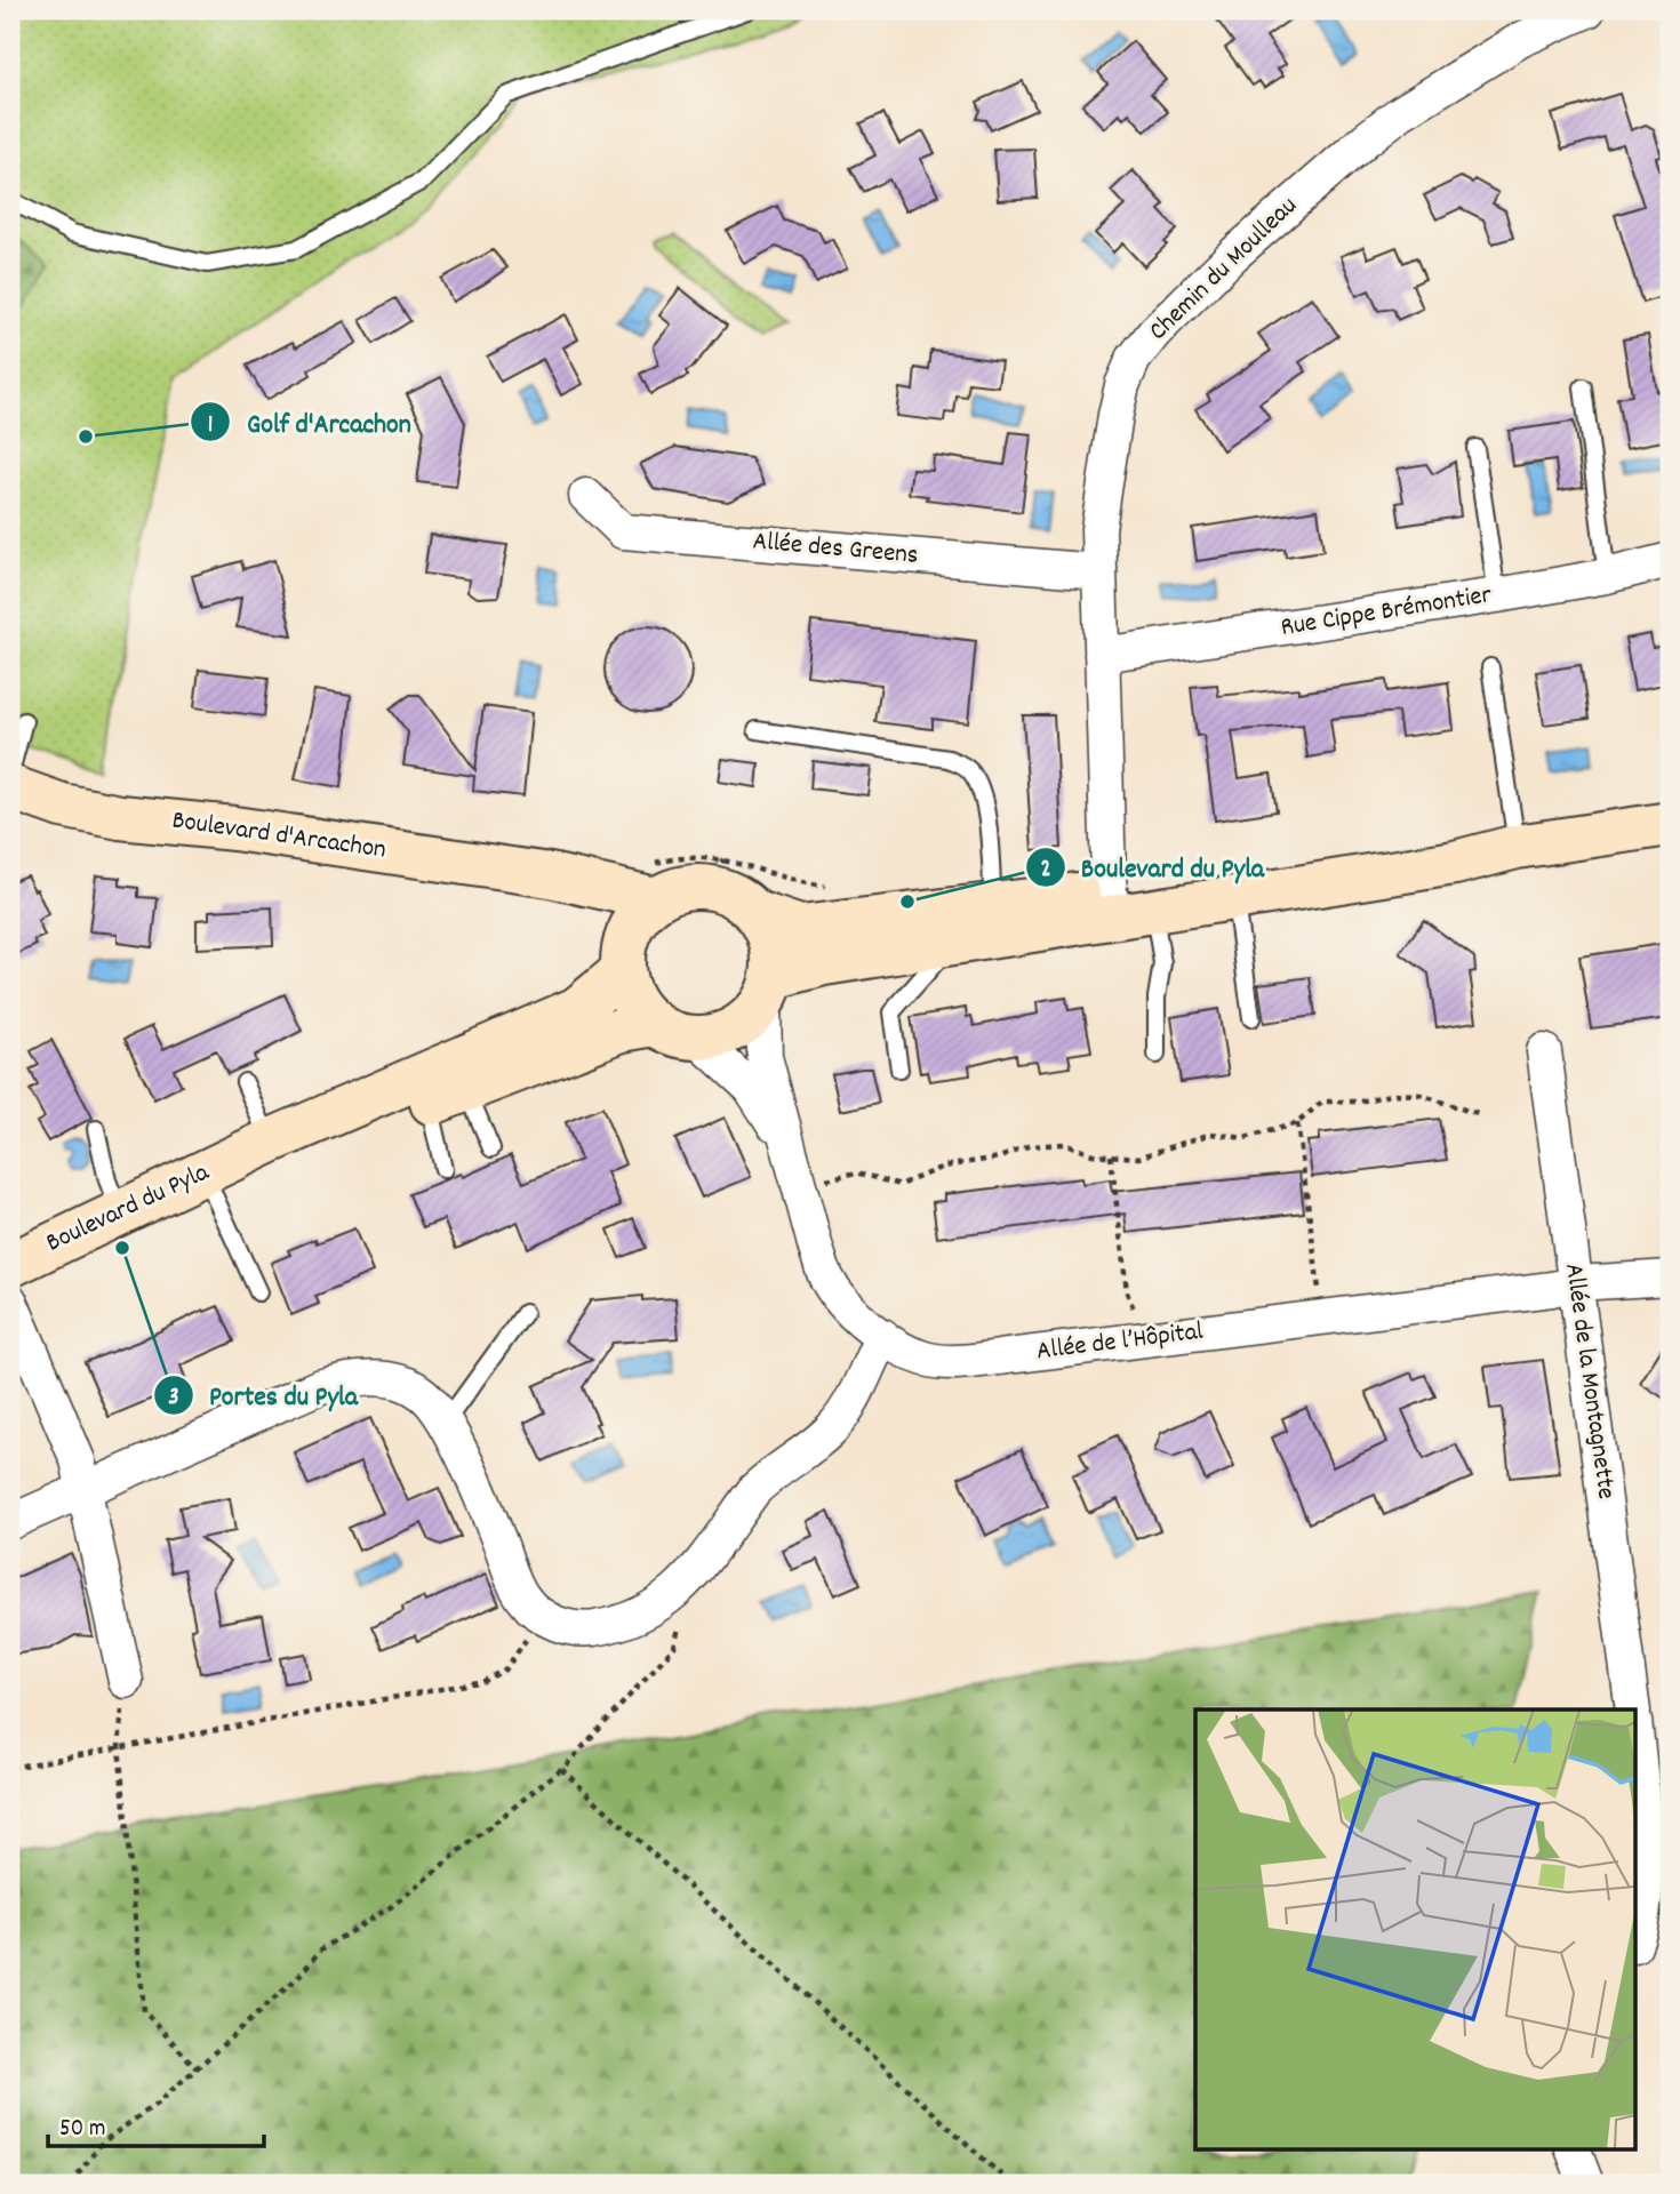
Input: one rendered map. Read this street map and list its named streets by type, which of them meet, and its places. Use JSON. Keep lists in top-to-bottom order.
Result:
{
  "streets": {
    "main road": ["Boulevard d'Arcachon", "Boulevard du Pyla"],
    "street": [
      "Chemin du Moulleau",
      "Allée des Greens",
      "Rue Cippe Brémontier",
      "Allée de l’Hôpital",
      "Allée de la Montagnette"
    ]
  },
  "crossings": [
    ["Chemin du Moulleau", "Allée des Greens"],
    ["Chemin du Moulleau", "Rue Cippe Brémontier"],
    ["Boulevard d'Arcachon", "Boulevard du Pyla"],
    ["Boulevard d'Arcachon", "Allée de l’Hôpital"],
    ["Boulevard du Pyla", "Allée de l’Hôpital"],
    ["Allée de l’Hôpital", "Allée de la Montagnette"]
  ],
  "places": ["Golf d'Arcachon", "Boulevard du Pyla", "Portes du Pyla"],
  "scale_bar": "50 m"
}
